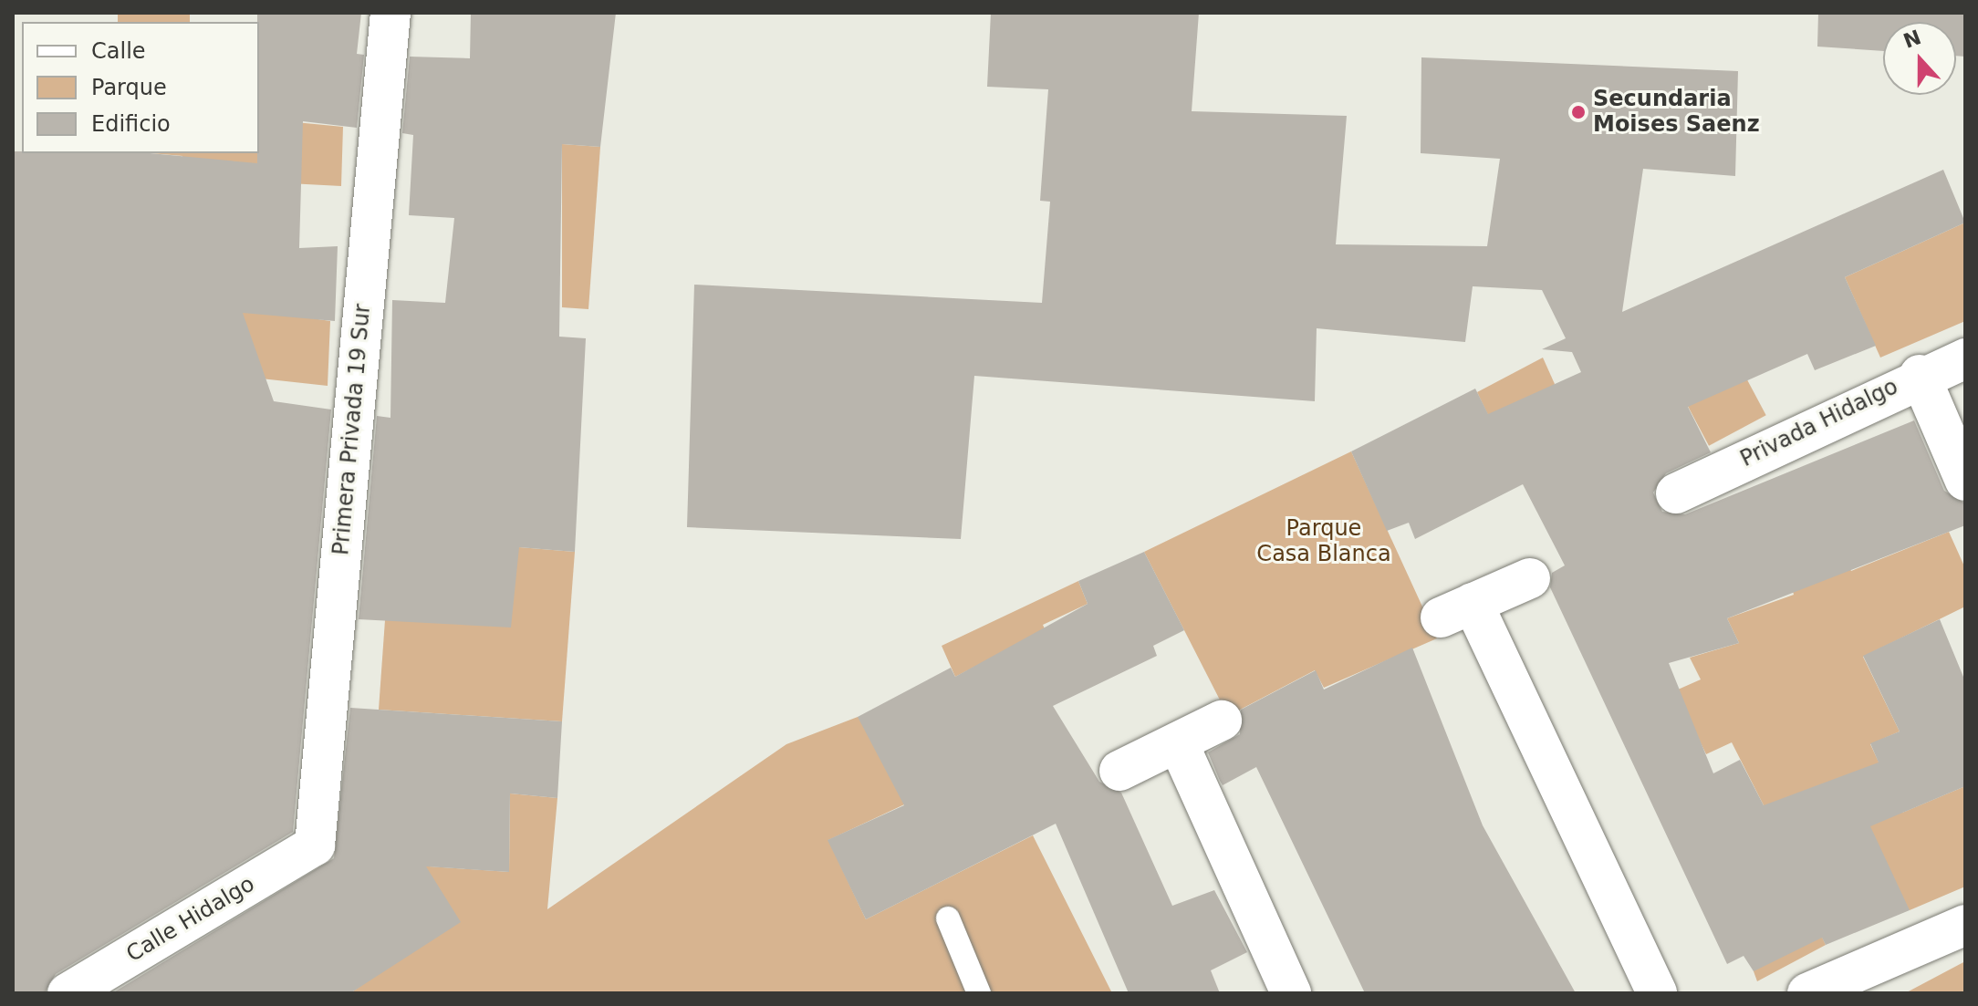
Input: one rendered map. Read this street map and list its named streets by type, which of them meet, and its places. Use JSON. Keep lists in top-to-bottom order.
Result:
{
  "streets": {
    "street": ["Privada Hidalgo", "Primera Privada 19 Sur", "Calle Hidalgo"]
  },
  "crossings": [
    ["Primera Privada 19 Sur", "Calle Hidalgo"]
  ],
  "parks": ["Parque Casa Blanca"],
  "places": ["Secundaria Moises Saenz"],
  "legend": ["Calle", "Parque", "Edificio"],
  "north": "top"
}
